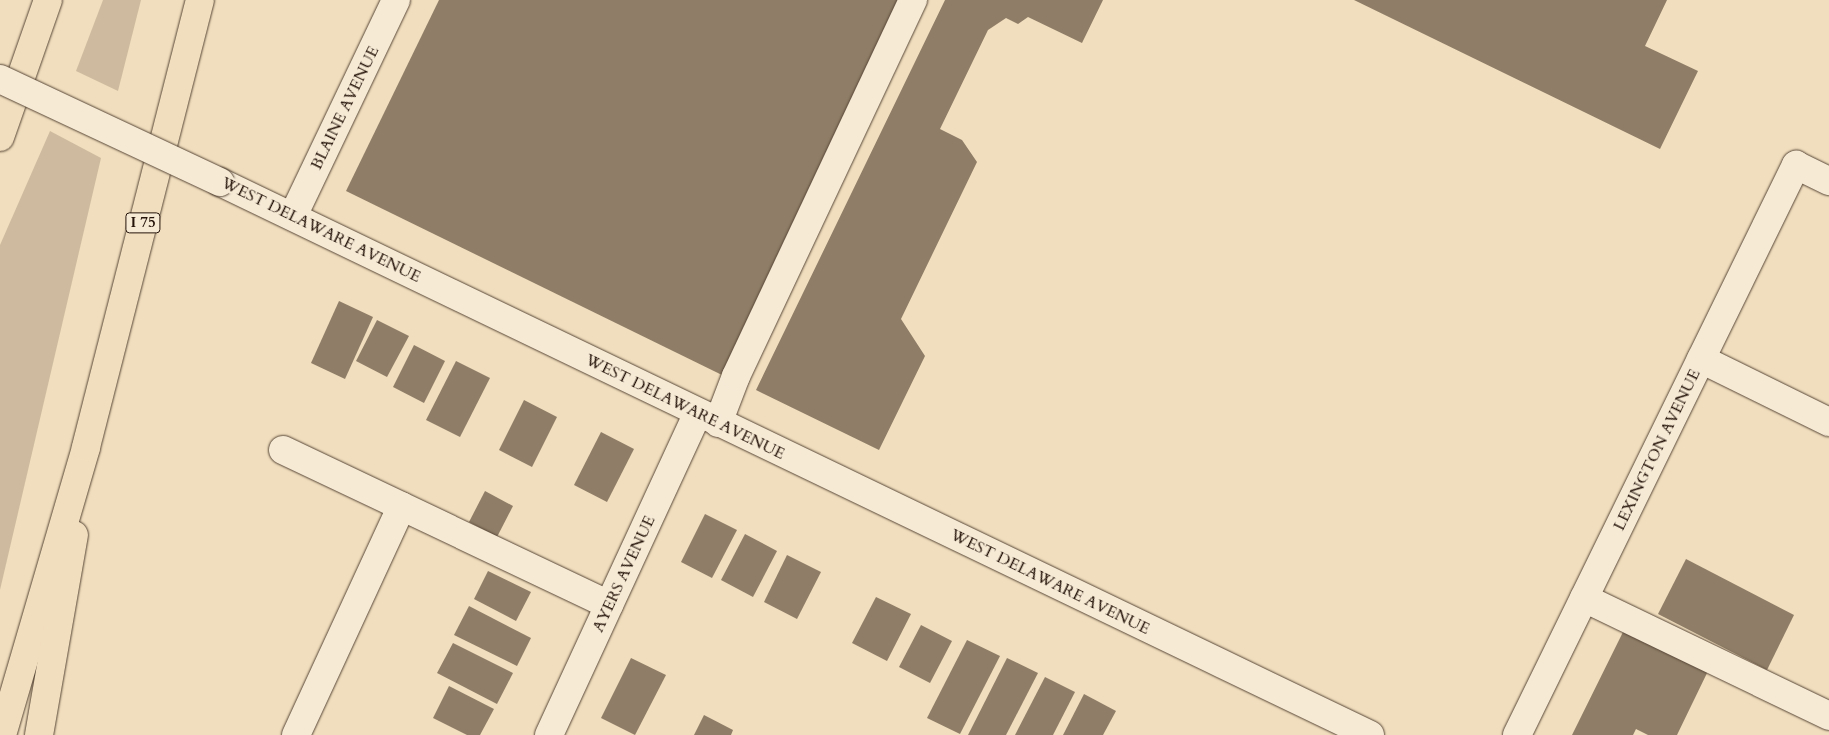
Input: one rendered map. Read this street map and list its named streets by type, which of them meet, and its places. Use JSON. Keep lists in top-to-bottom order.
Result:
{
  "streets": {
    "highway": ["I 75"],
    "street": [
      "BLAINE AVENUE",
      "WEST DELAWARE AVENUE",
      "LEXINGTON AVENUE",
      "AYERS AVENUE"
    ]
  },
  "crossings": [
    ["BLAINE AVENUE", "WEST DELAWARE AVENUE"],
    ["WEST DELAWARE AVENUE", "AYERS AVENUE"]
  ]
}
